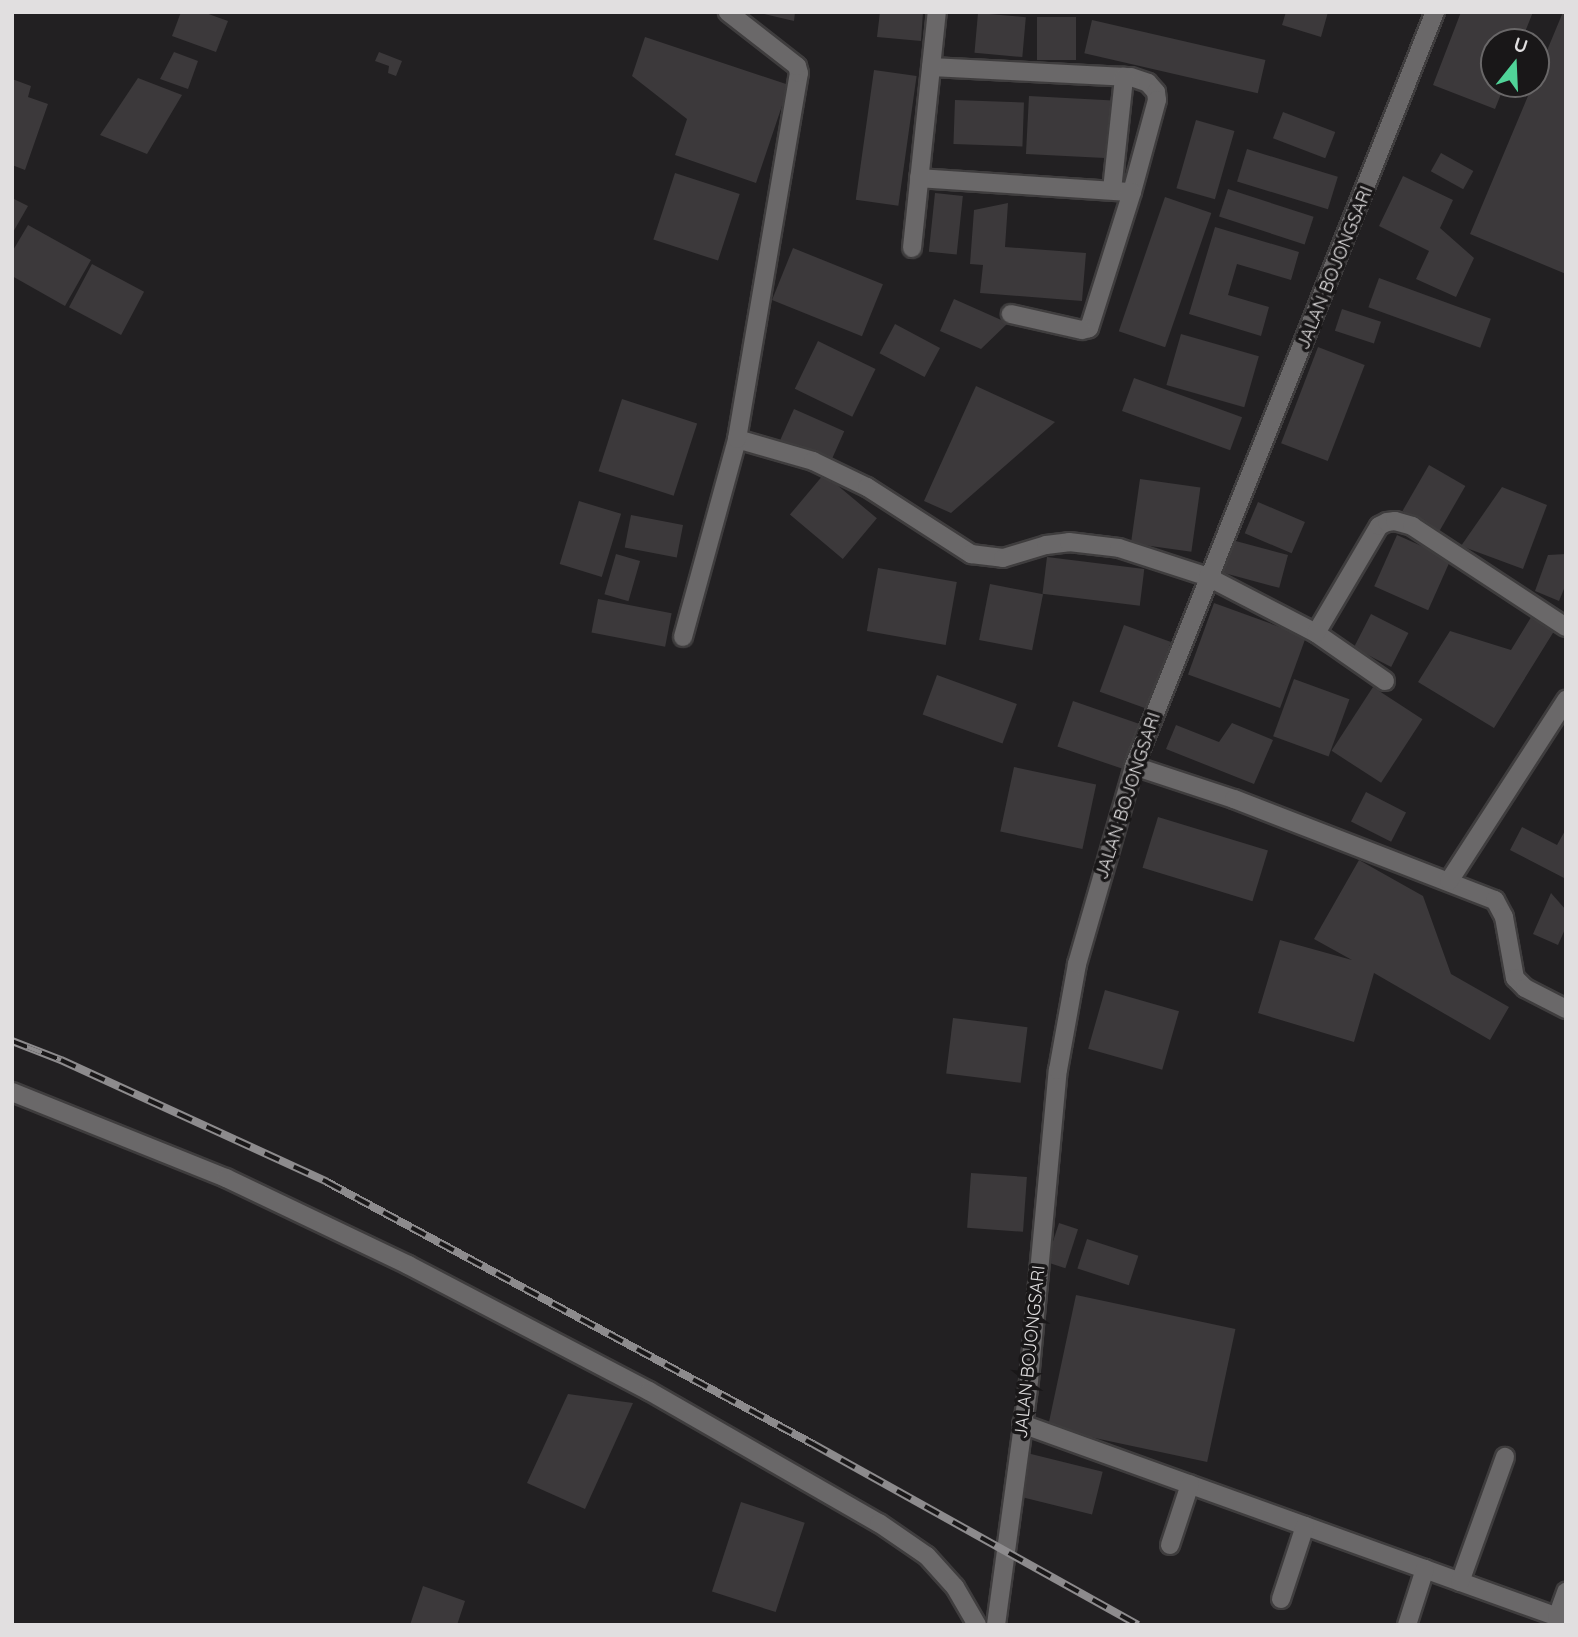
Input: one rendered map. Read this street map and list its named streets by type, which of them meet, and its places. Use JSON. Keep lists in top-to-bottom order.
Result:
{
  "streets": {
    "street": ["JALAN BOJONGSARI"]
  },
  "north": "top"
}
